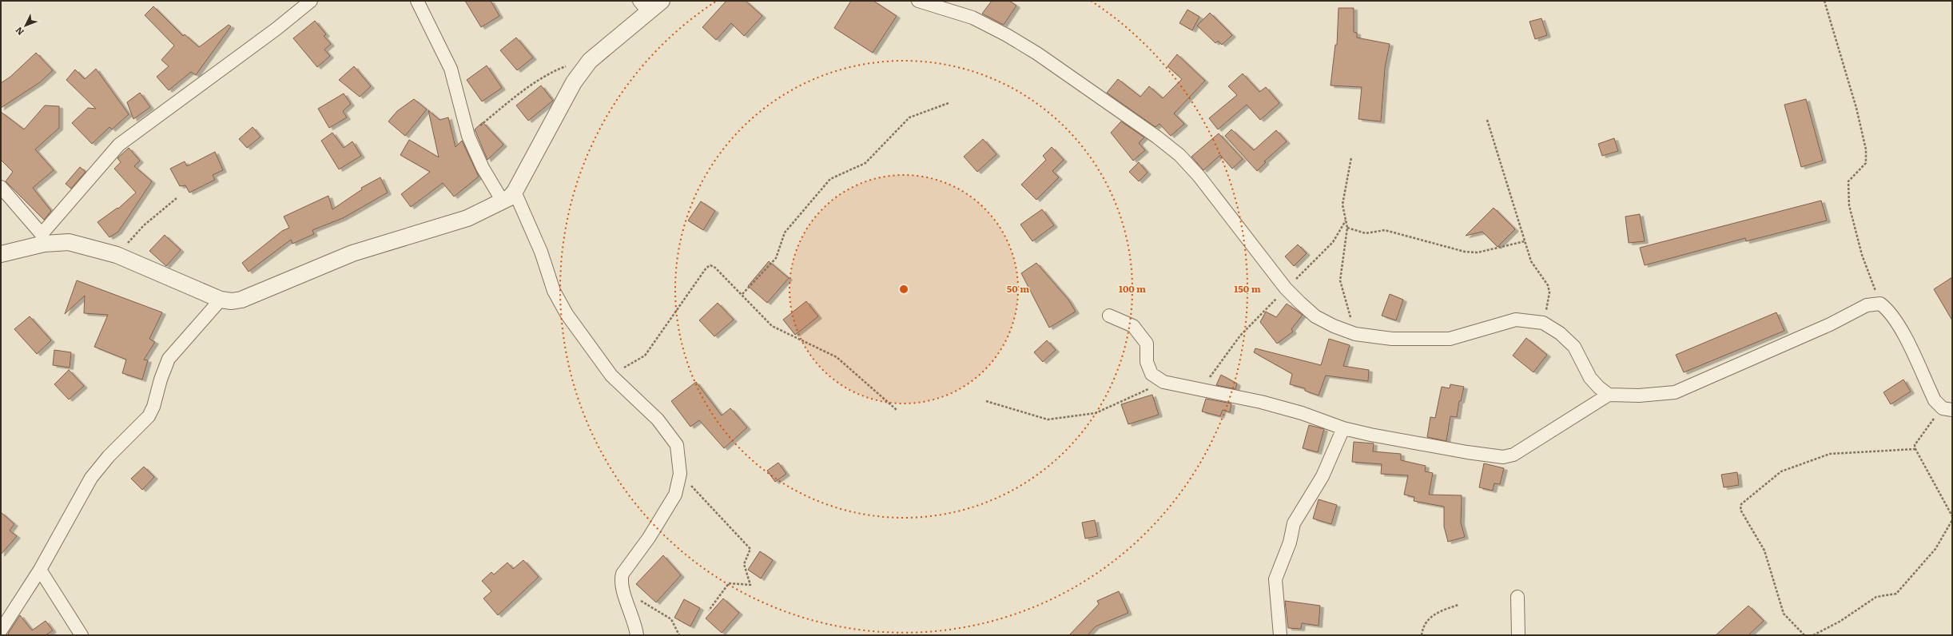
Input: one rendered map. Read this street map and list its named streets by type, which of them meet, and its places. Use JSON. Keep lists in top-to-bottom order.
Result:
{
  "north": "bottom left",
  "rings": ["50 m", "100 m", "150 m"]
}
